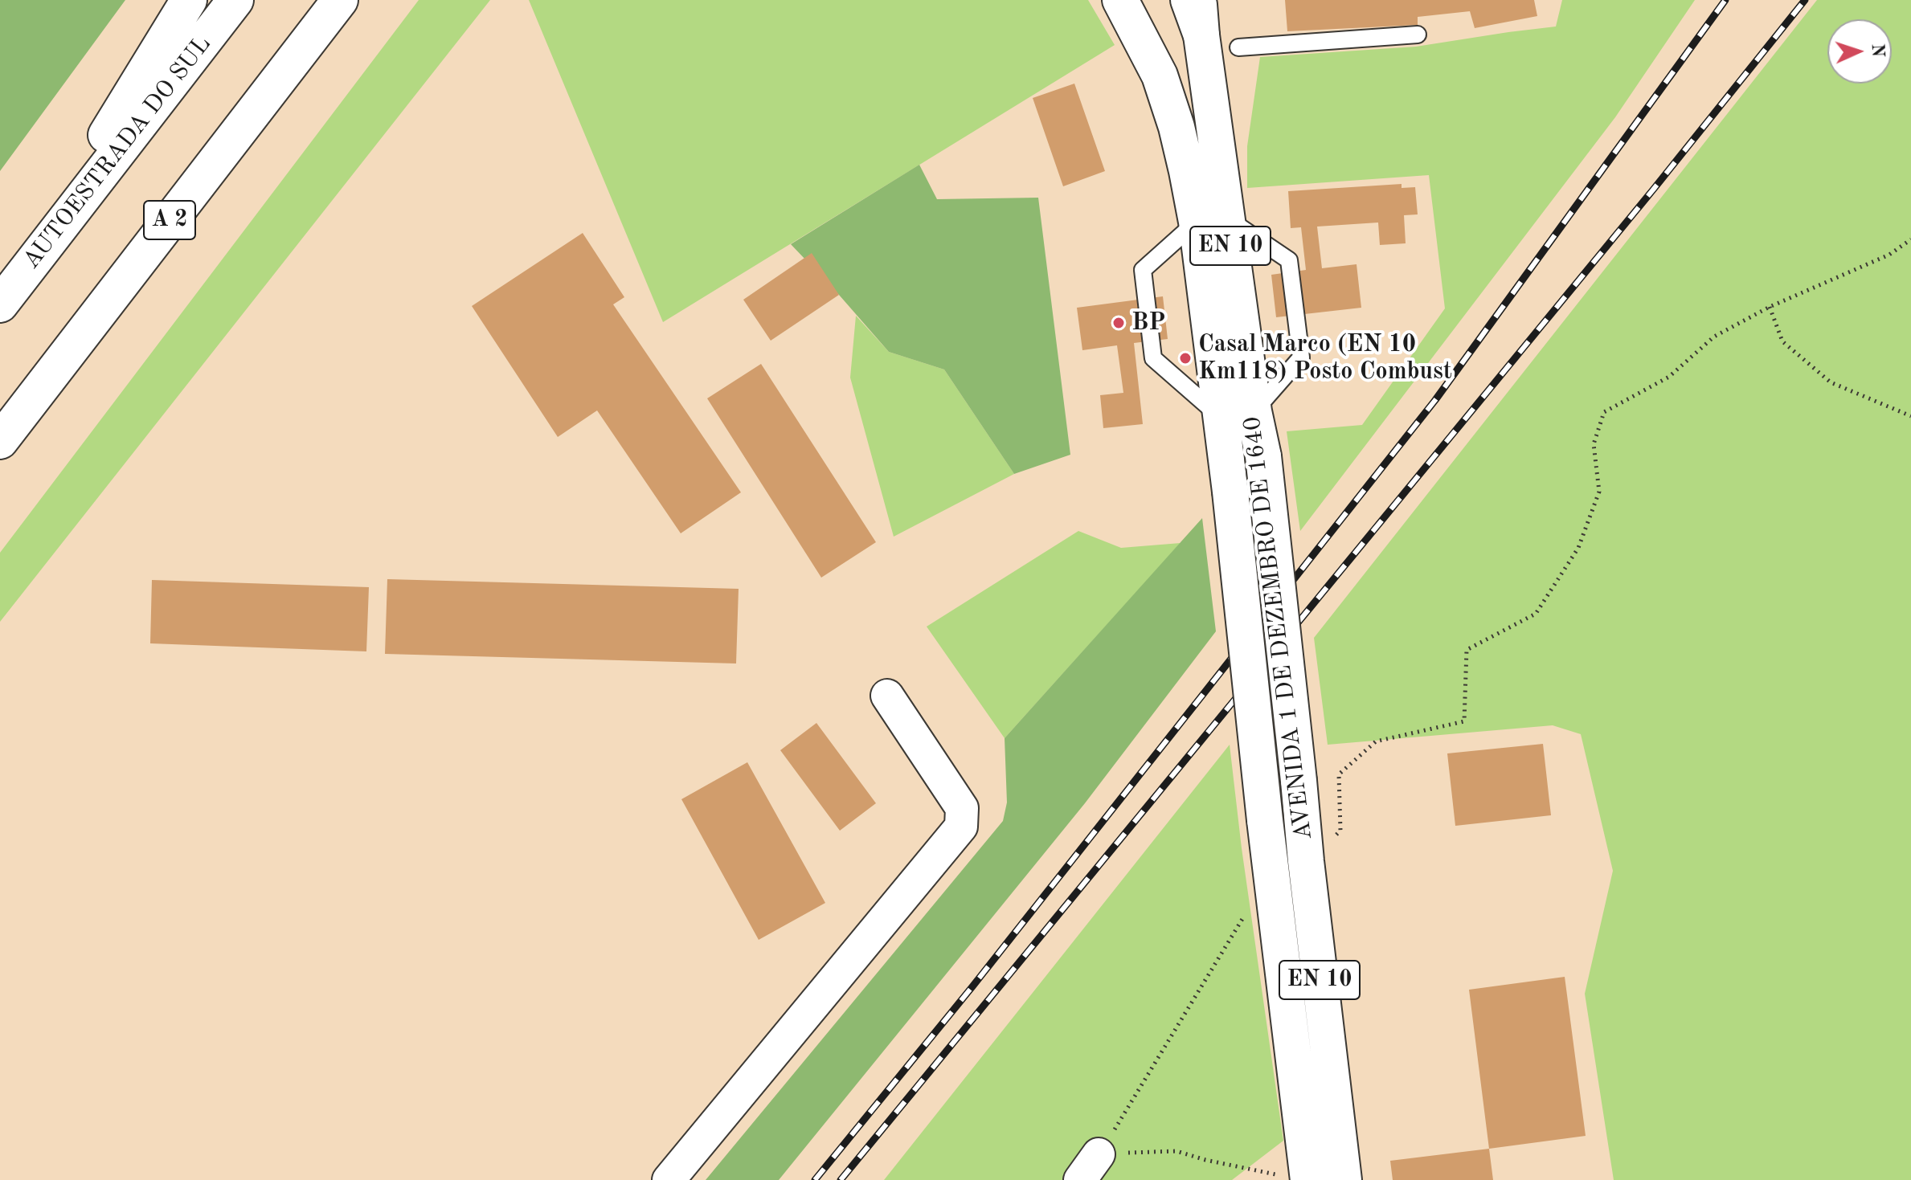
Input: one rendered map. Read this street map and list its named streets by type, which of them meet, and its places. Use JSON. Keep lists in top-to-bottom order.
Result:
{
  "streets": {
    "main road": [
      "AUTOESTRADA DO SUL",
      "A 2",
      "EN 10",
      "AVENIDA 1 DE DEZEMBRO DE 1640"
    ]
  },
  "crossings": [
    ["EN 10", "AVENIDA 1 DE DEZEMBRO DE 1640"]
  ],
  "places": ["BP", "Casal Marco (EN 10 Km118) Posto Combust"],
  "north": "right"
}
